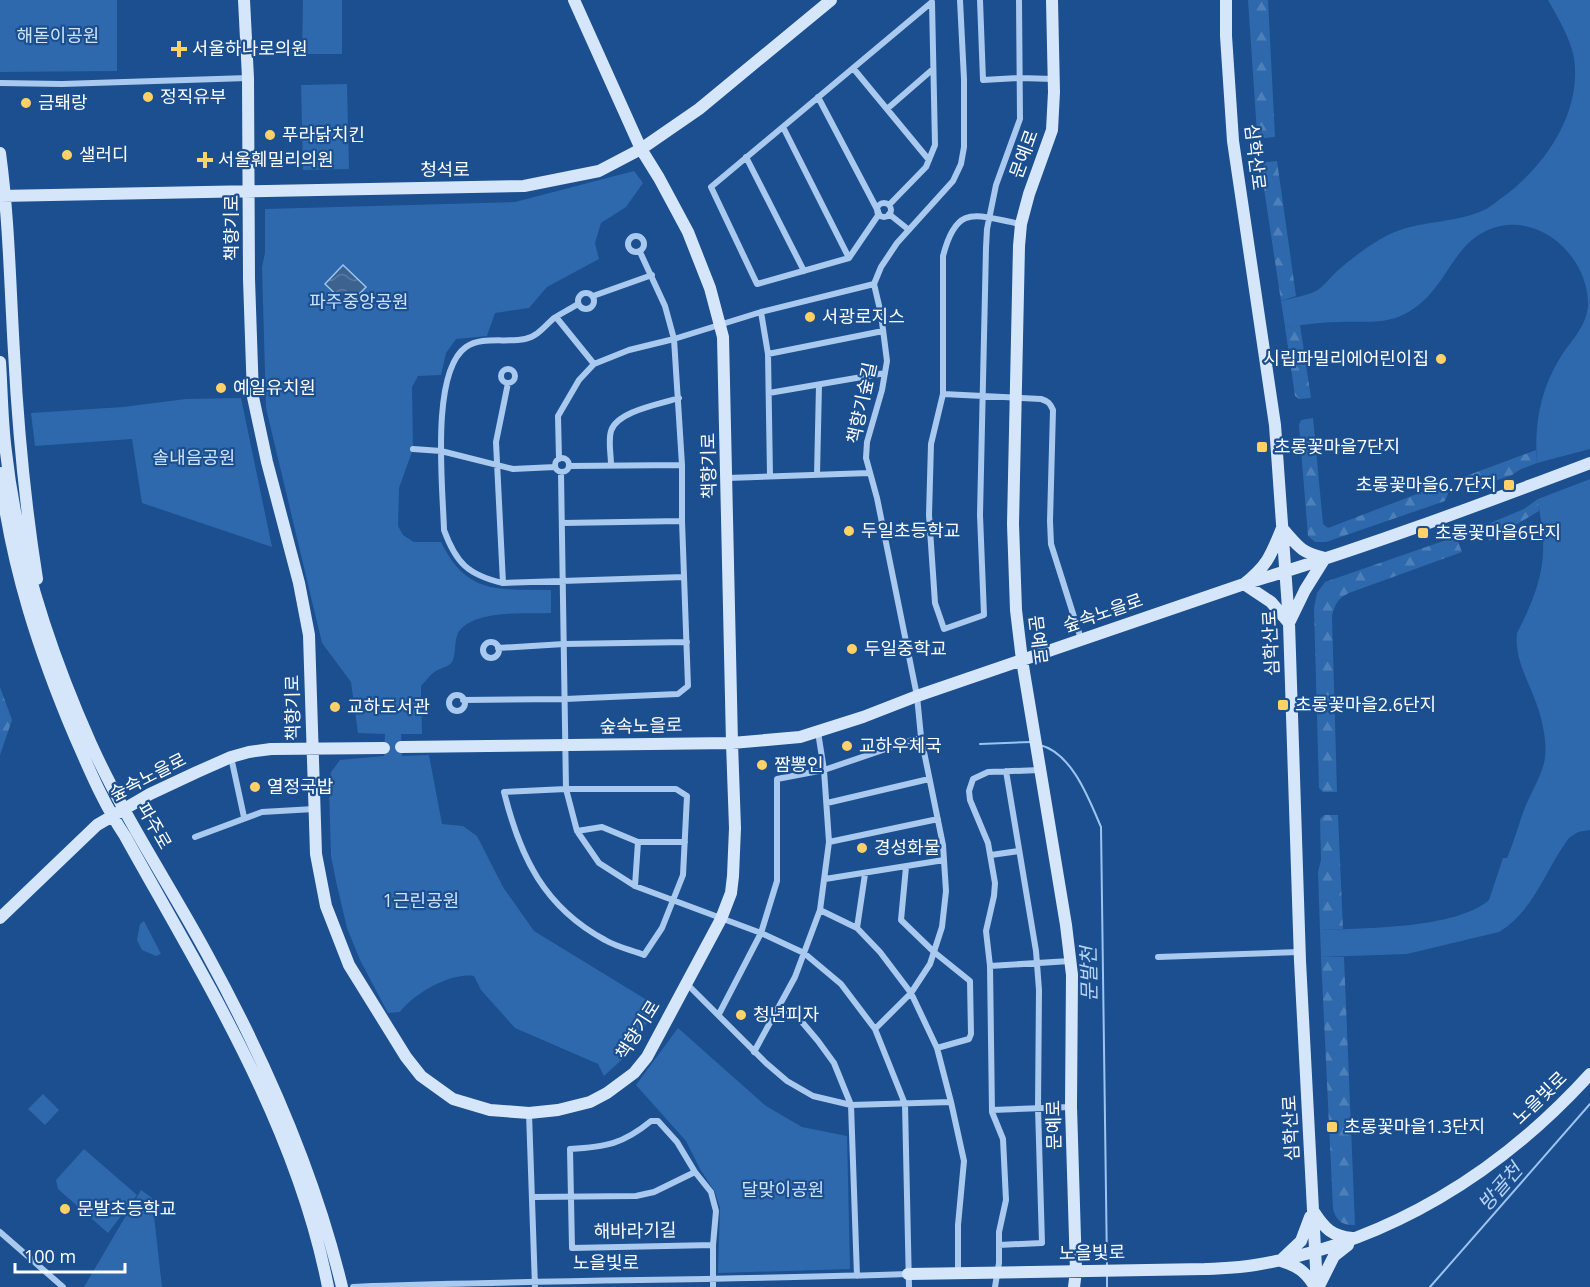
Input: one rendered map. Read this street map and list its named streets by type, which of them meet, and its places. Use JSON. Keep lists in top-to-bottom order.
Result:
{
  "streets": {
    "street": [
      "문예로",
      "심학산로",
      "청석로",
      "책향기로",
      "책향기숲길",
      "숲속노을로",
      "파주로",
      "노을빛로",
      "해바라기길"
    ]
  },
  "crossings": [
    ["문예로", "숲속노을로"],
    ["문예로", "노을빛로"],
    ["심학산로", "숲속노을로"],
    ["심학산로", "노을빛로"],
    ["청석로", "책향기로"],
    ["책향기로", "숲속노을로"],
    ["책향기숲길", "숲속노을로"],
    ["숲속노을로", "파주로"],
    ["노을빛로", "해바라기길"]
  ],
  "water": ["문발천", "방골천"],
  "parks": [
    "해돋이공원",
    "파주중앙공원",
    "솔내음공원",
    "1근린공원",
    "달맞이공원"
  ],
  "places": {
    "health": ["서울하나로의원", "서울훼밀리의원"],
    "other": [
      "정직유부",
      "금퇘랑",
      "푸라닭치킨",
      "샐러디",
      "서광로지스",
      "시립파밀리에어린이집",
      "예일유치원",
      "두일초등학교",
      "두일중학교",
      "교하도서관",
      "교하우체국",
      "짬뽕인",
      "열정국밥",
      "경성화물",
      "청년피자",
      "문발초등학교"
    ],
    "transit": [
      "초롱꽃마을7단지",
      "초롱꽃마을6.7단지",
      "초롱꽃마을6단지",
      "초롱꽃마을2.6단지",
      "초롱꽃마을1.3단지"
    ]
  },
  "scale_bar": "100 m"
}
